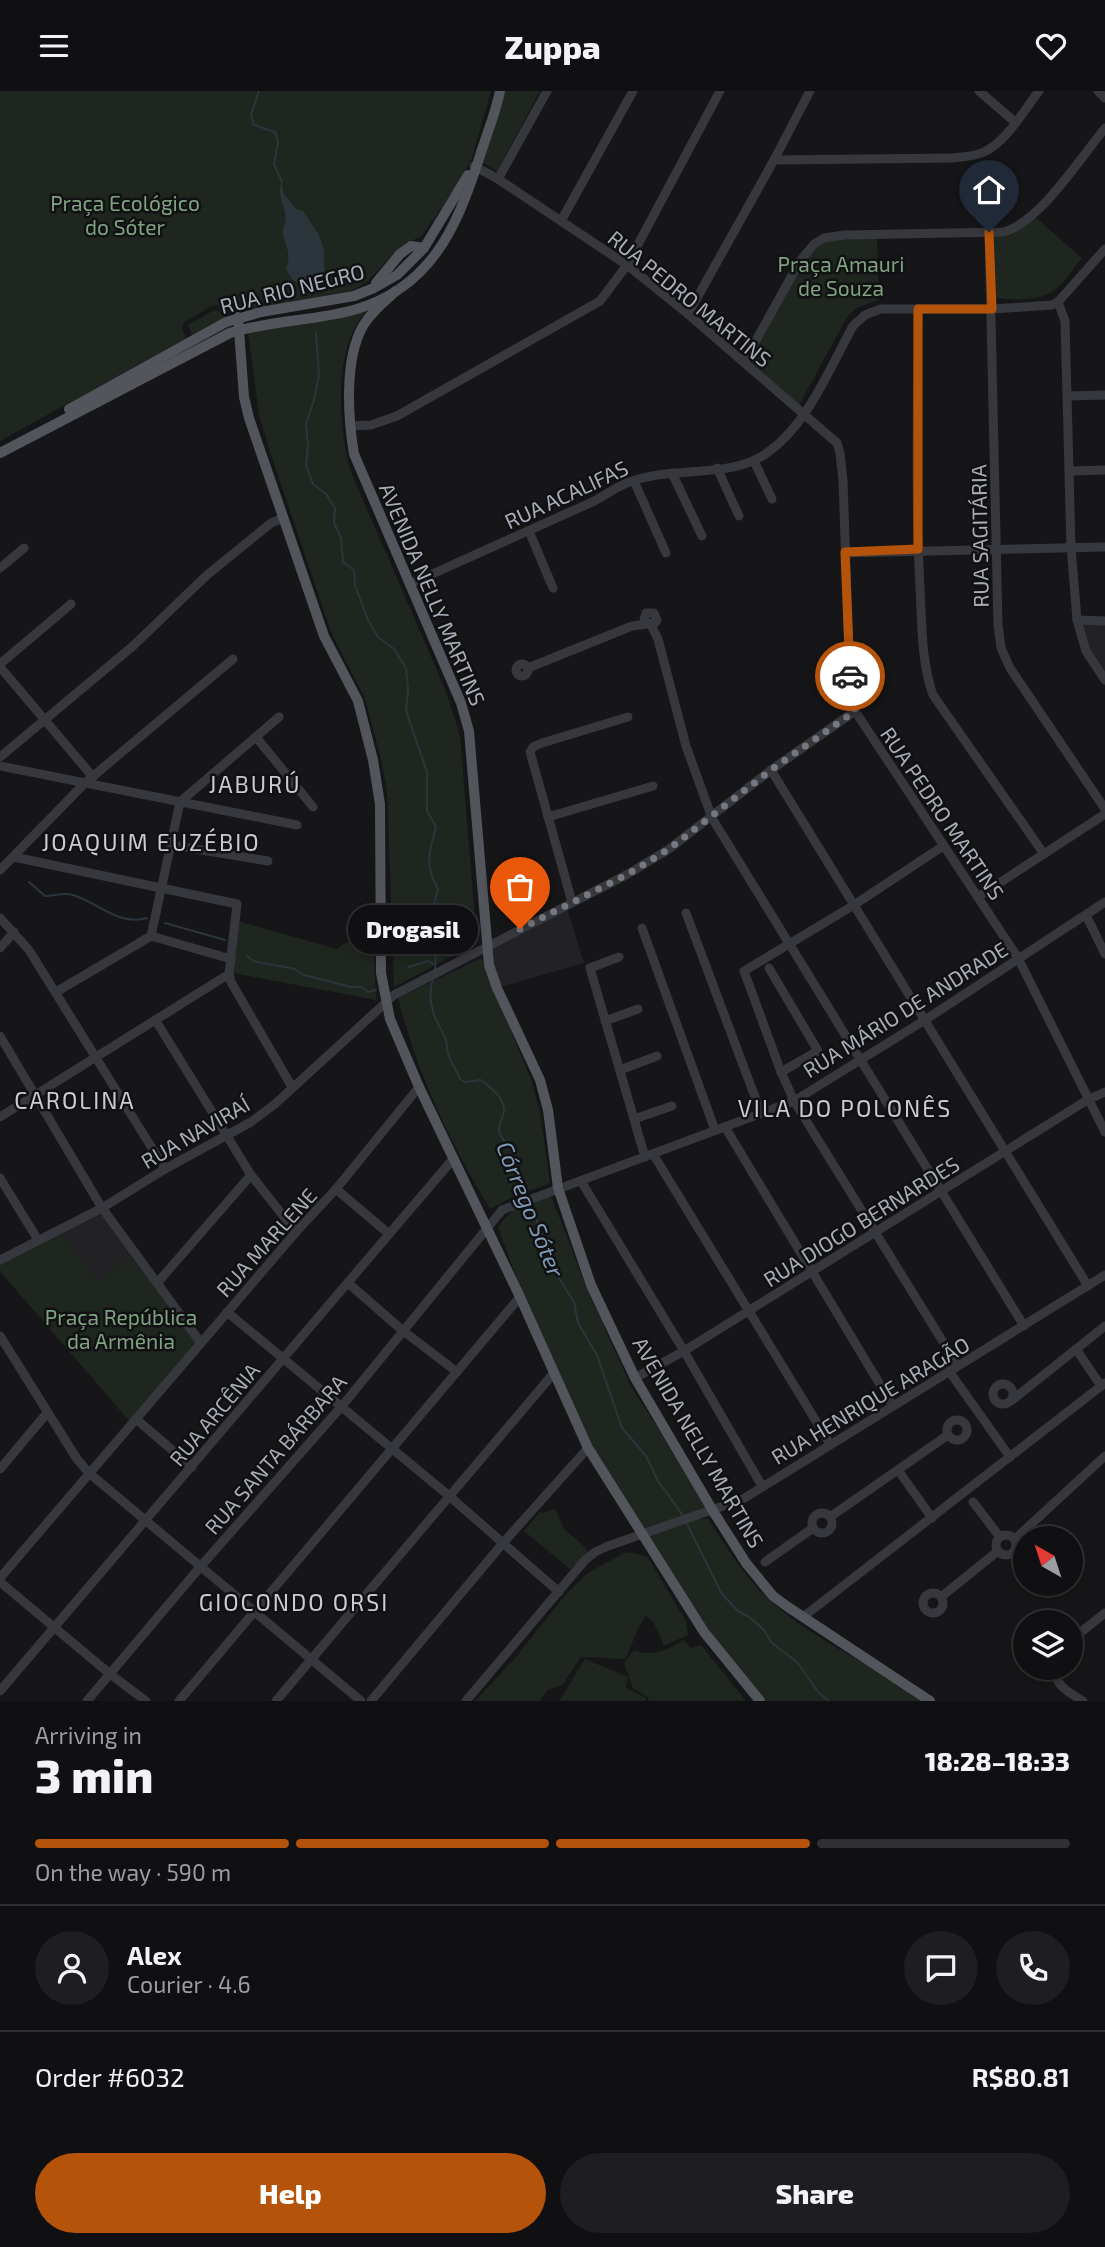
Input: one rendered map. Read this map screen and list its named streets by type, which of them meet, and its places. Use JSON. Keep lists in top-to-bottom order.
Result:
{
  "streets": {
    "main road": ["RUA RIO NEGRO", "AVENIDA NELLY MARTINS"],
    "street": [
      "RUA PEDRO MARTINS",
      "RUA ACALIFAS",
      "RUA SAGITÁRIA",
      "RUA MÁRIO DE ANDRADE",
      "RUA NAVIRAÍ",
      "RUA DIOGO BERNARDES",
      "RUA MARLENE",
      "RUA HENRIQUE ARAGÃO",
      "RUA ARCÊNIA",
      "RUA SANTA BÁRBARA"
    ]
  },
  "crossings": [
    ["RUA RIO NEGRO", "RUA PEDRO MARTINS"],
    ["RUA RIO NEGRO", "AVENIDA NELLY MARTINS"],
    ["RUA PEDRO MARTINS", "RUA ACALIFAS"],
    ["RUA PEDRO MARTINS", "RUA MÁRIO DE ANDRADE"],
    ["RUA PEDRO MARTINS", "RUA NAVIRAÍ"],
    ["RUA PEDRO MARTINS", "RUA DIOGO BERNARDES"],
    ["RUA ACALIFAS", "RUA SAGITÁRIA"],
    ["RUA ACALIFAS", "AVENIDA NELLY MARTINS"],
    ["AVENIDA NELLY MARTINS", "RUA MÁRIO DE ANDRADE"],
    ["AVENIDA NELLY MARTINS", "RUA NAVIRAÍ"],
    ["AVENIDA NELLY MARTINS", "RUA DIOGO BERNARDES"],
    ["AVENIDA NELLY MARTINS", "RUA HENRIQUE ARAGÃO"],
    ["RUA MÁRIO DE ANDRADE", "RUA SANTA BÁRBARA"]
  ],
  "districts": [
    "JABURÚ",
    "JOAQUIM EUZÉBIO",
    "CAROLINA",
    "VILA DO POLONÊS",
    "GIOCONDO ORSI"
  ],
  "water": ["Córrego Sóter"],
  "parks": ["Praça Ecológico do Sóter", "Praça Amauri de Souza", "Praça República da Armênia"],
  "places": ["Drogasil"],
  "north": "top left",
  "page": {
    "header": "Zuppa",
    "bubble": "Drogasil",
    "heading": ["3 min", "Arriving in", "18:28–18:33"],
    "panel": [
      "Alex",
      "Courier · 4.6",
      "Order #6032",
      "R$80.81"
    ],
    "bar": "On the way · 590 m",
    "buttons": ["Help", "Share"]
  }
}
